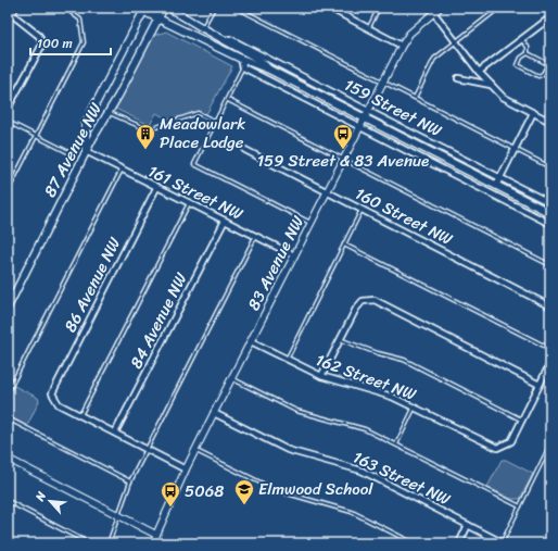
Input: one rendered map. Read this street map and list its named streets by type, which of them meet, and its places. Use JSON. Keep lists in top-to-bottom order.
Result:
{
  "streets": {
    "main road": ["159 Street NW", "87 Avenue NW"],
    "street": [
      "161 Street NW",
      "160 Street NW",
      "83 Avenue NW",
      "86 Avenue NW",
      "84 Avenue NW",
      "162 Street NW",
      "163 Street NW"
    ]
  },
  "crossings": [
    ["159 Street NW", "87 Avenue NW"],
    ["159 Street NW", "83 Avenue NW"],
    ["87 Avenue NW", "161 Street NW"],
    ["161 Street NW", "83 Avenue NW"],
    ["161 Street NW", "86 Avenue NW"],
    ["161 Street NW", "84 Avenue NW"],
    ["160 Street NW", "83 Avenue NW"],
    ["83 Avenue NW", "162 Street NW"],
    ["83 Avenue NW", "163 Street NW"]
  ],
  "places": {
    "building": ["Meadowlark Place Lodge"],
    "bus stop": ["159 Street & 83 Avenue", "5068"],
    "school or university": ["Elmwood School"]
  },
  "scale_bar": "100 m",
  "north": "top left"
}
